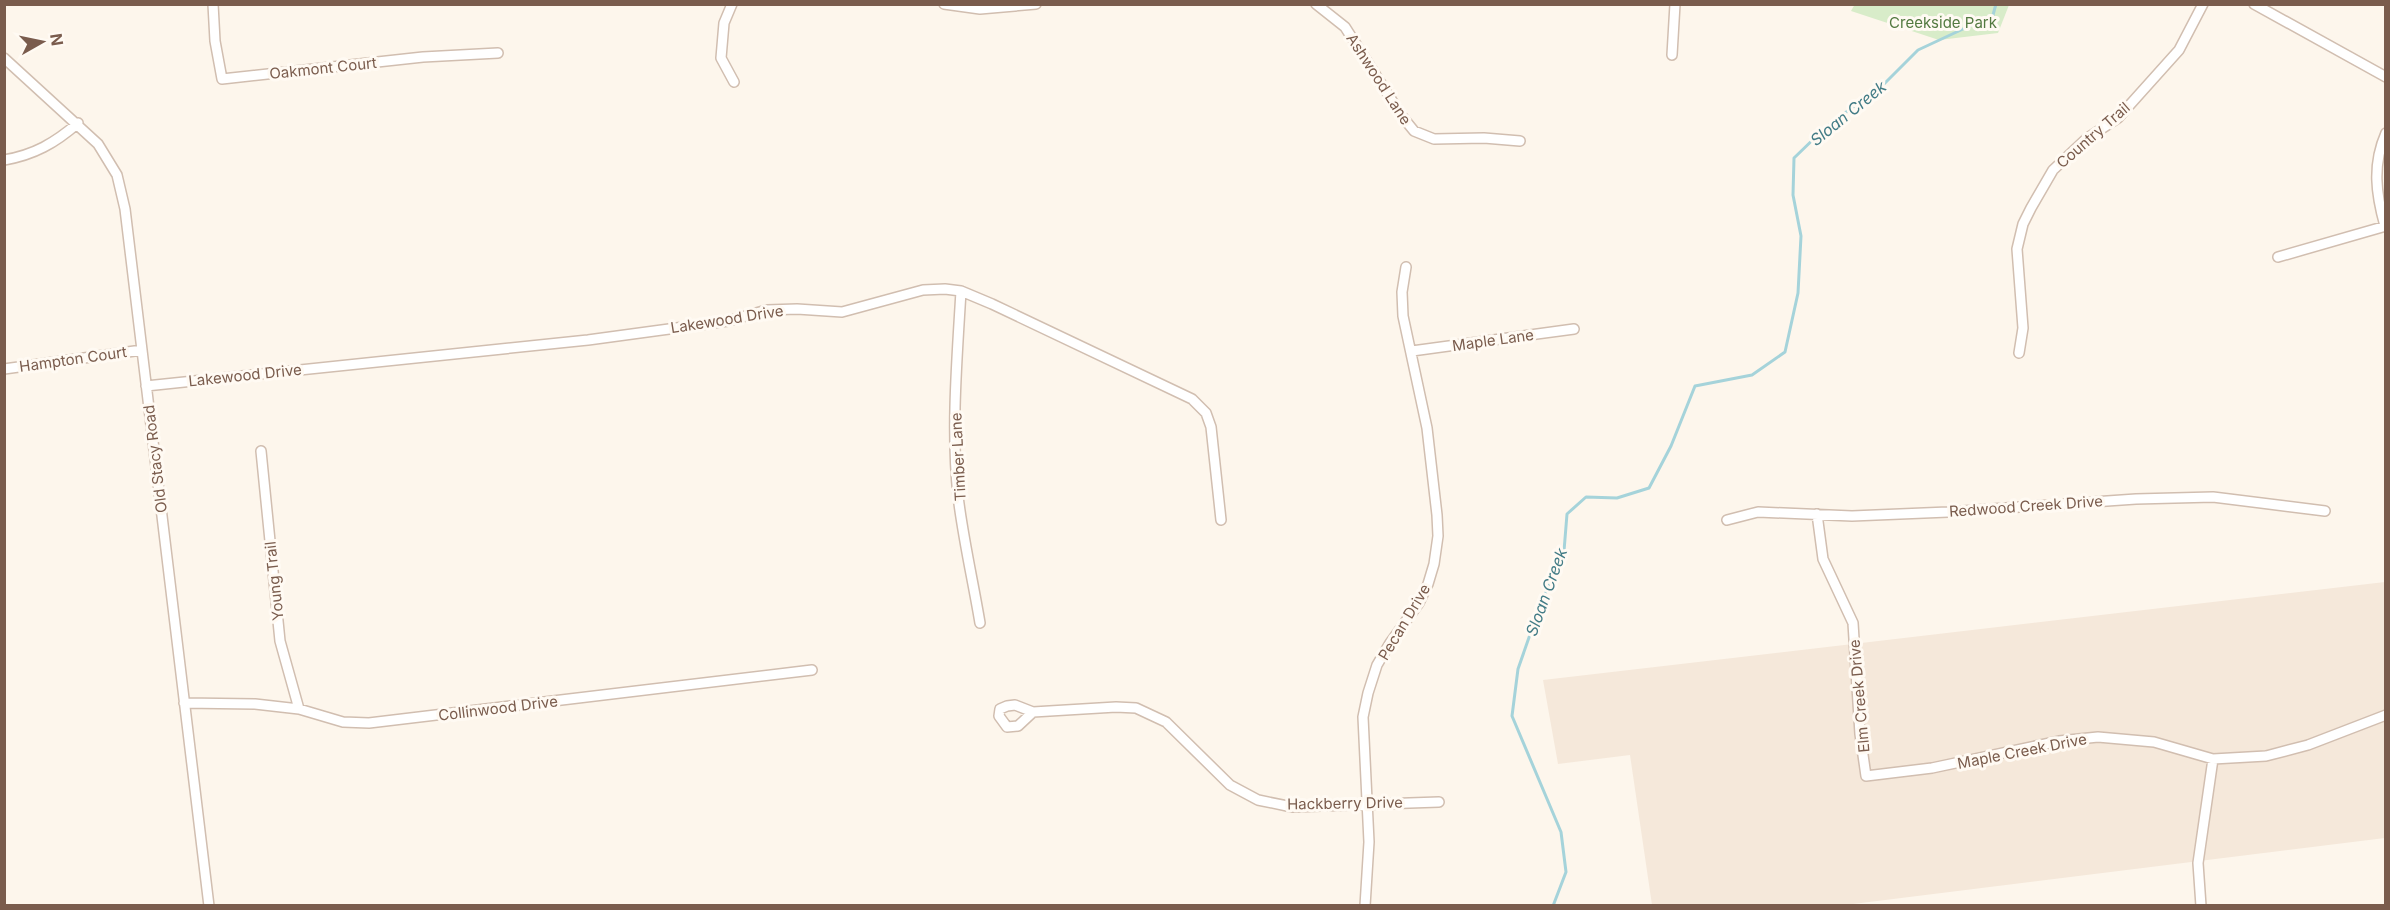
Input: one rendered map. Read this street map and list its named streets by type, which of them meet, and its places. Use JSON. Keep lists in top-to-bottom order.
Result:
{
  "streets": {
    "street": [
      "Oakmont Court",
      "Ashwood Lane",
      "Country Trail",
      "Lakewood Drive",
      "Maple Lane",
      "Hampton Court",
      "Timber Lane",
      "Old Stacy Road",
      "Redwood Creek Drive",
      "Young Trail",
      "Pecan Drive",
      "Elm Creek Drive",
      "Collinwood Drive",
      "Maple Creek Drive",
      "Hackberry Drive"
    ]
  },
  "crossings": [
    ["Lakewood Drive", "Timber Lane"],
    ["Lakewood Drive", "Old Stacy Road"],
    ["Maple Lane", "Pecan Drive"],
    ["Hampton Court", "Old Stacy Road"],
    ["Old Stacy Road", "Collinwood Drive"],
    ["Redwood Creek Drive", "Elm Creek Drive"],
    ["Young Trail", "Collinwood Drive"],
    ["Pecan Drive", "Hackberry Drive"],
    ["Elm Creek Drive", "Maple Creek Drive"]
  ],
  "water": ["Sloan Creek"],
  "parks": ["Creekside Park"],
  "north": "right"
}
